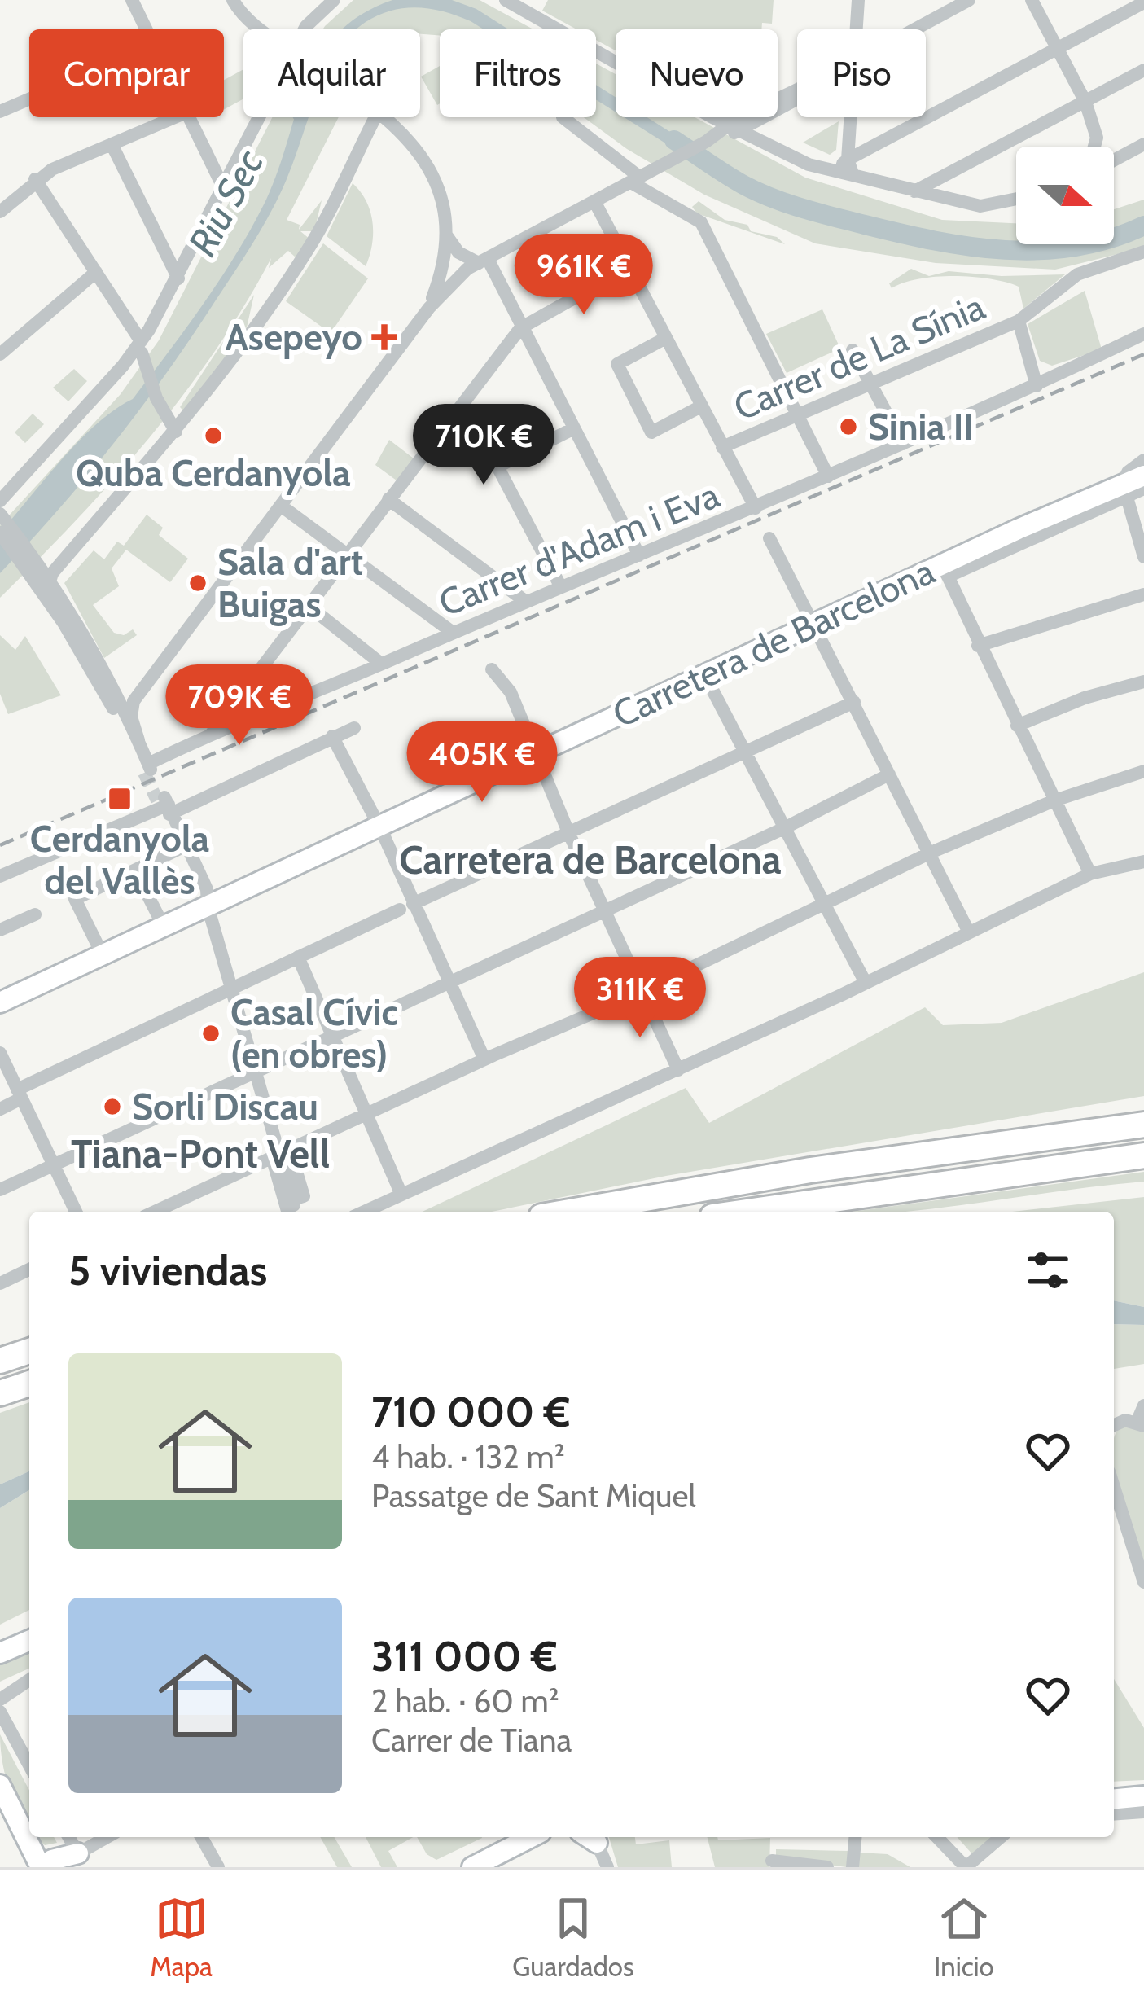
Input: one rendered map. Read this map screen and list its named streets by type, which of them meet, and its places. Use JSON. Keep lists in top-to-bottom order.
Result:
{
  "streets": {
    "main road": ["Carretera de Barcelona"],
    "street": ["Carrer de La Sínia", "Carrer d'Adam i Eva"]
  },
  "districts": ["Carretera de Barcelona", "Tiana-Pont Vell"],
  "water": ["Riu Sec"],
  "places": {
    "health": ["Asepeyo"],
    "other": [
      "Sinia II",
      "Quba Cerdanyola",
      "Sala d'art Buigas",
      "Casal Cívic (en obres)",
      "Sorli Discau"
    ],
    "transit": ["Cerdanyola del Vallès"]
  },
  "north": "right",
  "page": {
    "chip": [
      "Comprar",
      "Alquilar",
      "Filtros",
      "Nuevo",
      "Piso"
    ],
    "price": [
      "961K €",
      "710K €",
      "709K €",
      "405K €",
      "311K €"
    ],
    "heading": "5 viviendas",
    "list": [
      {
        "name": "710 000 €",
        "note": "4 hab. · 132 m² · Passatge de Sant Miquel"
      },
      {
        "name": "311 000 €",
        "note": "2 hab. · 60 m² · Carrer de Tiana"
      }
    ],
    "tabs": ["Mapa", "Guardados", "Inicio"]
  }
}
